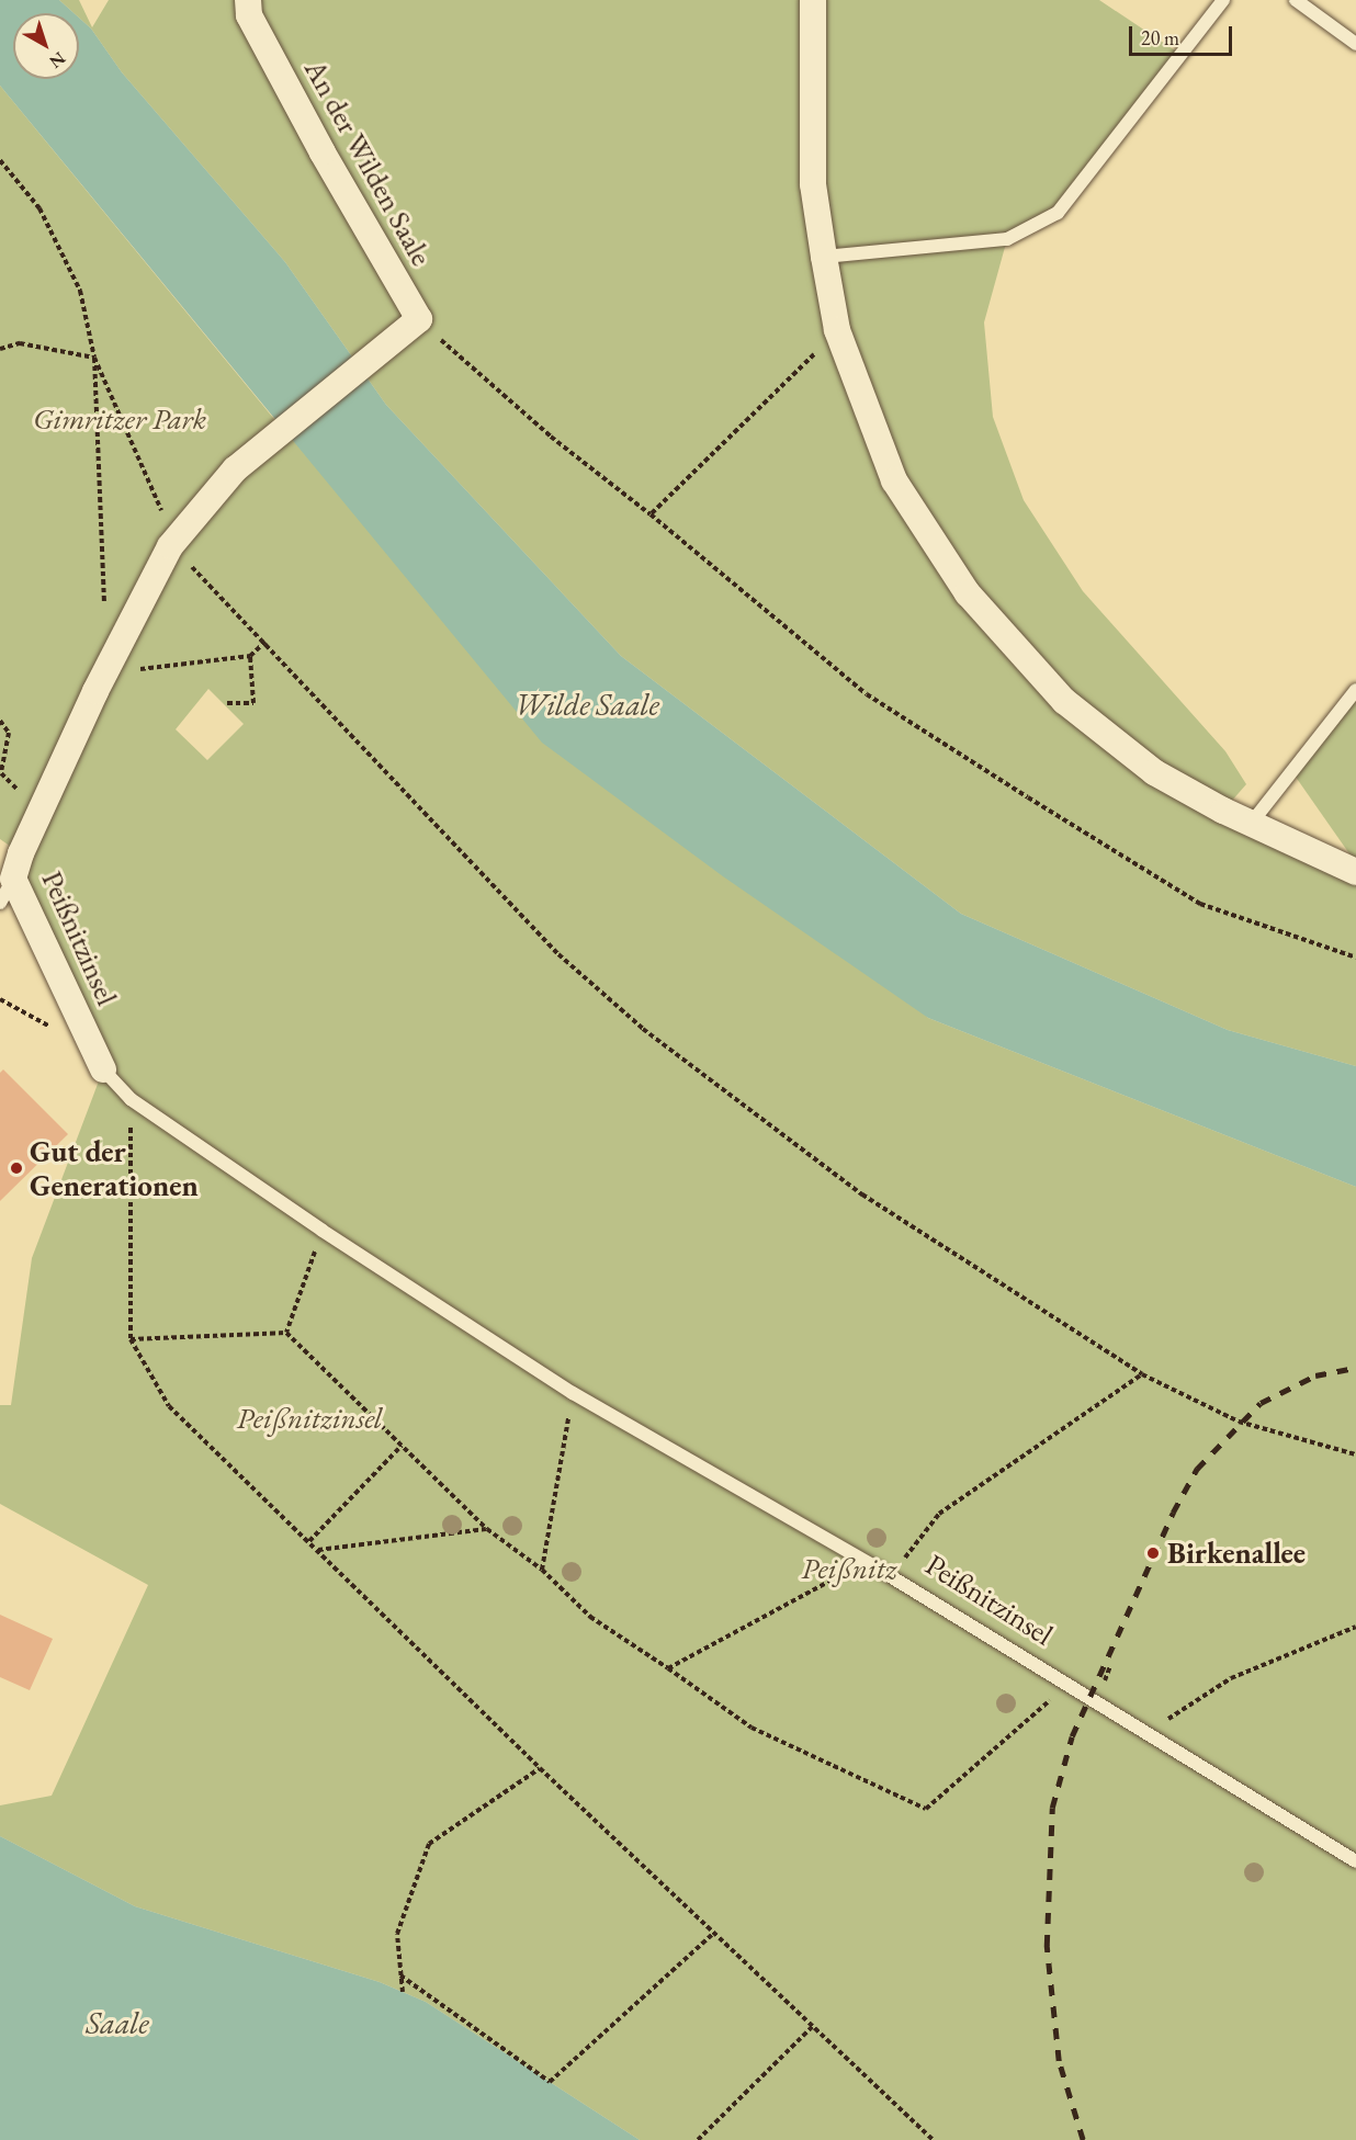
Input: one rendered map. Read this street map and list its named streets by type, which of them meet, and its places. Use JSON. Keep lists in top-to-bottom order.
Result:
{
  "streets": {
    "street": ["An der Wilden Saale", "Peißnitzinsel"]
  },
  "crossings": [
    ["An der Wilden Saale", "Peißnitzinsel"]
  ],
  "water": ["Wilde Saale", "Saale"],
  "parks": ["Gimritzer Park", "Peißnitzinsel", "Peißnitz"],
  "places": ["Gut der Generationen", "Birkenallee"],
  "scale_bar": "20 m",
  "north": "bottom right"
}
